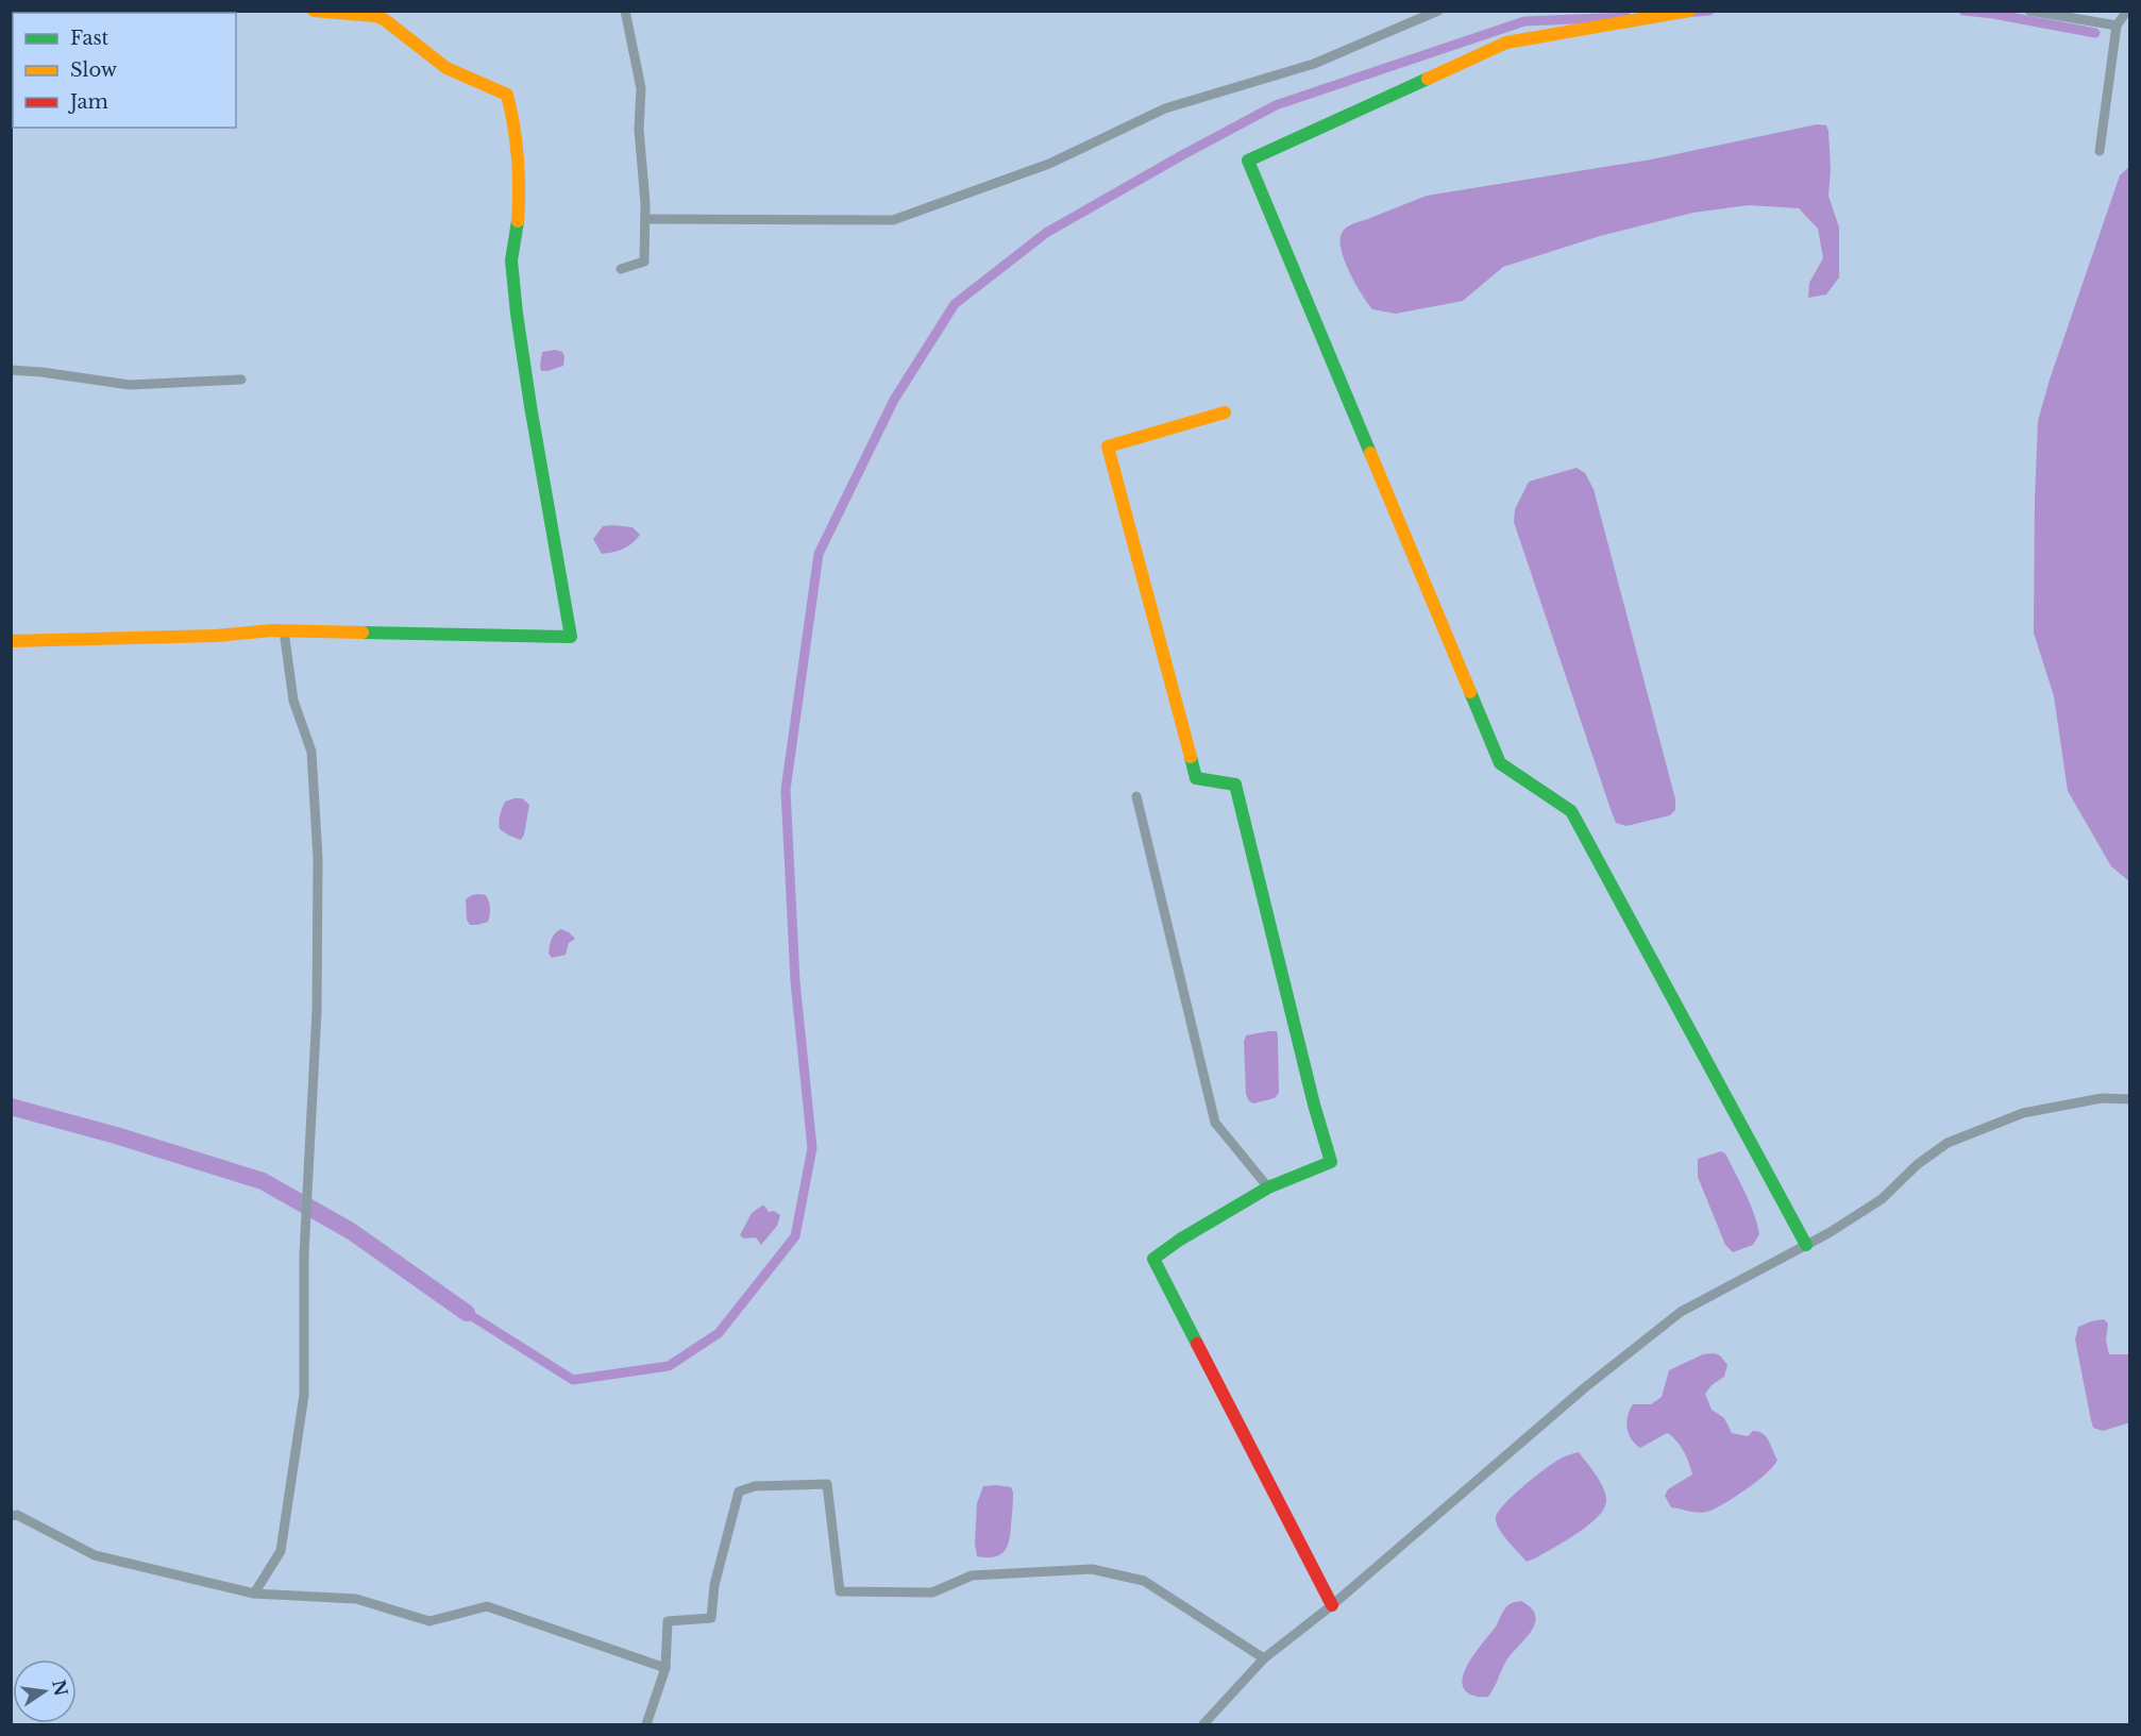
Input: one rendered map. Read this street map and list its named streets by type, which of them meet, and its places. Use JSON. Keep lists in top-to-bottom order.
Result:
{
  "legend": ["Fast", "Slow", "Jam"],
  "north": "right"
}
